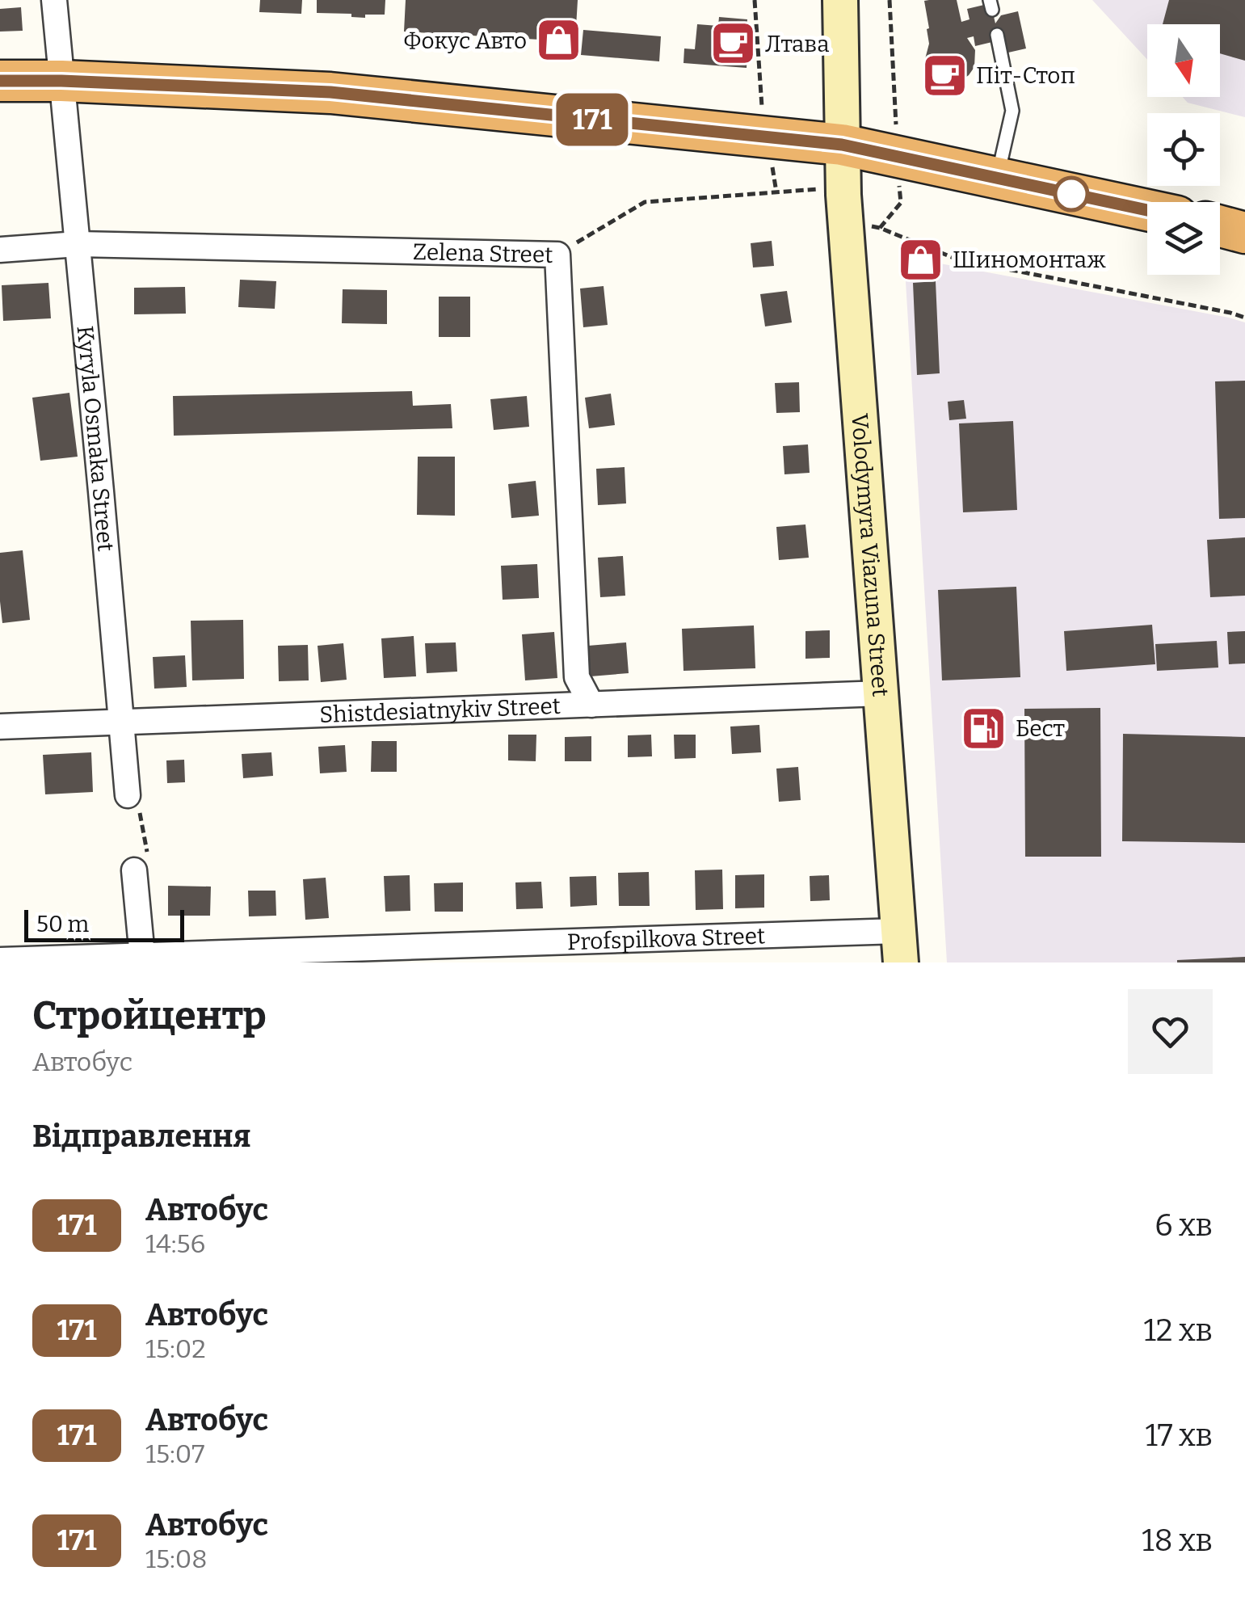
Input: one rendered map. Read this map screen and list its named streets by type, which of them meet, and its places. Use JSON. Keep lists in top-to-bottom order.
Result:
{
  "streets": {
    "main road": ["Volodymyra Viazuna Street"],
    "street": [
      "Zelena Street",
      "Kyryla Osmaka Street",
      "Shistdesiatnykiv Street",
      "Profspilkova Street"
    ]
  },
  "crossings": [
    ["Zelena Street", "Kyryla Osmaka Street"],
    ["Zelena Street", "Shistdesiatnykiv Street"],
    ["Kyryla Osmaka Street", "Shistdesiatnykiv Street"],
    ["Volodymyra Viazuna Street", "Shistdesiatnykiv Street"],
    ["Volodymyra Viazuna Street", "Profspilkova Street"]
  ],
  "places": {
    "shop": ["Фокус Авто", "Шиномонтаж"],
    "cafe": ["Лтава", "Піт-Стоп"],
    "fuel station": ["Бест"]
  },
  "lines": ["bus line 171"],
  "scale_bar": "50 m",
  "north": "bottom",
  "page": {
    "on_map": "171",
    "scale": "50 m",
    "heading": [
      ["Стройцентр", "Автобус"],
      "Відправлення"
    ],
    "list": [
      {
        "mark": "171",
        "name": "Автобус",
        "note": "14:56",
        "value": "6 хв"
      },
      {
        "mark": "171",
        "name": "Автобус",
        "note": "15:02",
        "value": "12 хв"
      },
      {
        "mark": "171",
        "name": "Автобус",
        "note": "15:07",
        "value": "17 хв"
      },
      {
        "mark": "171",
        "name": "Автобус",
        "note": "15:08",
        "value": "18 хв"
      }
    ]
  }
}
